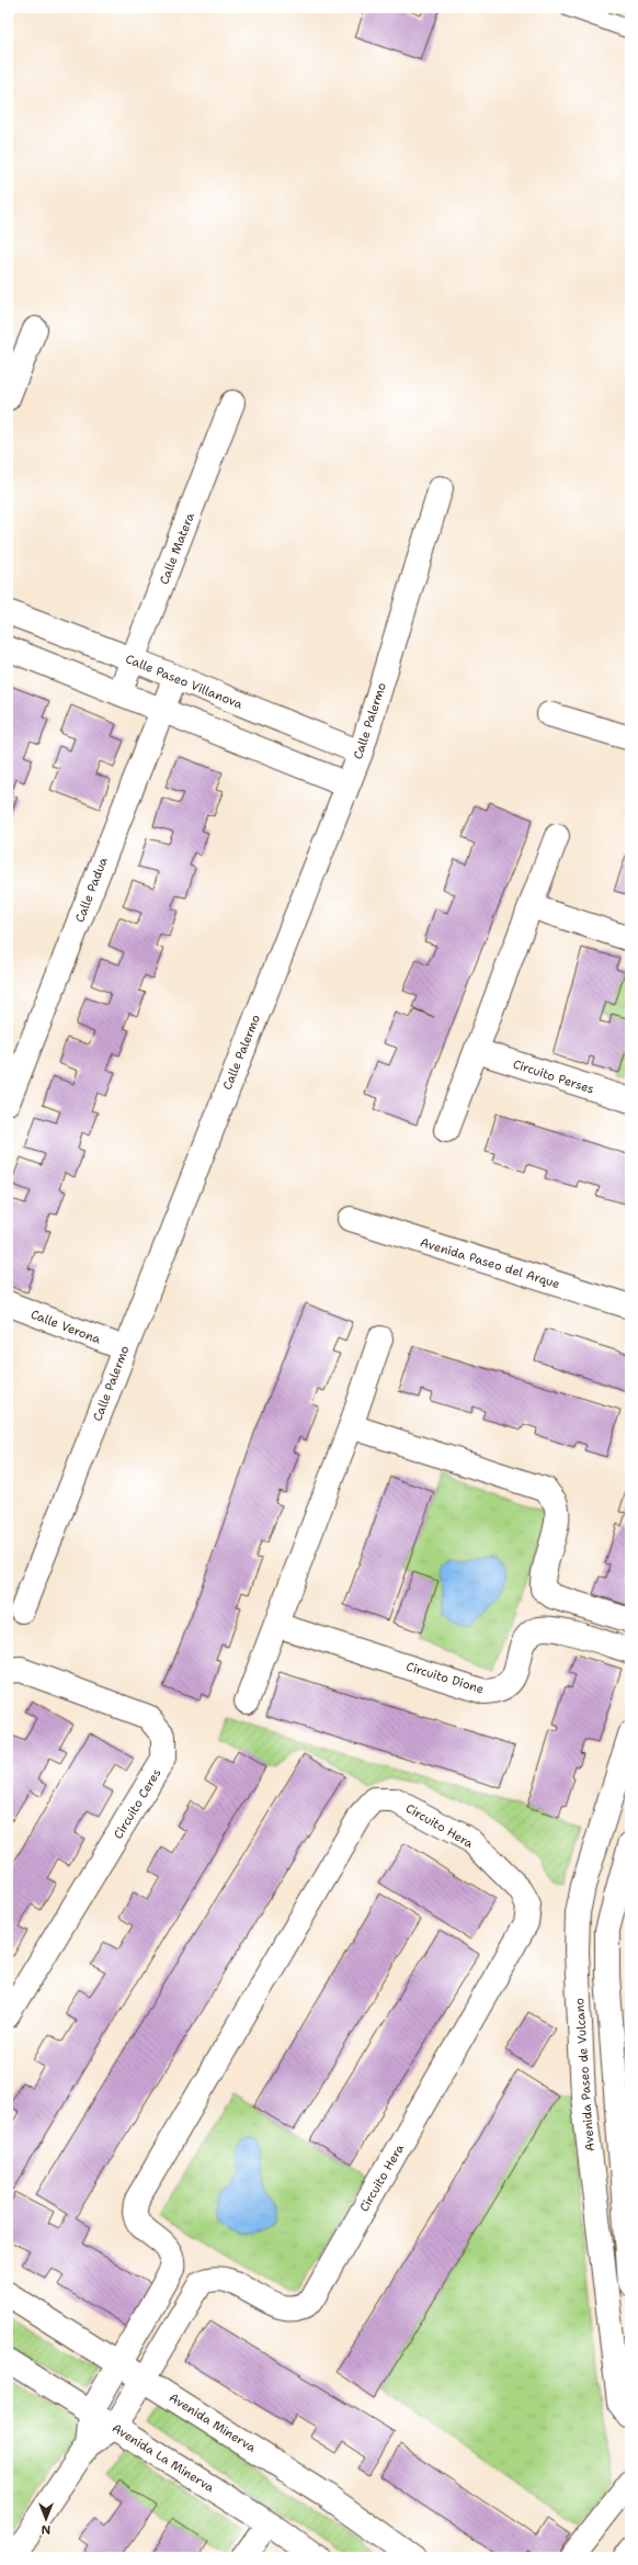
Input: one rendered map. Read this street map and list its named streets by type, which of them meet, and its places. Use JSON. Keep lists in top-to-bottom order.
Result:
{
  "streets": {
    "street": [
      "Calle Matera",
      "Calle Paseo Villanova",
      "Calle Palermo",
      "Calle Padua",
      "Circuito Perses",
      "Avenida Paseo del Arque",
      "Calle Verona",
      "Circuito Dione",
      "Circuito Ceres",
      "Circuito Hera",
      "Avenida Paseo de Vulcano",
      "Avenida Minerva",
      "Avenida La Minerva"
    ]
  },
  "crossings": [
    ["Calle Matera", "Calle Paseo Villanova"],
    ["Calle Paseo Villanova", "Calle Palermo"],
    ["Calle Paseo Villanova", "Calle Padua"],
    ["Calle Palermo", "Calle Verona"],
    ["Circuito Hera", "Avenida Minerva"],
    ["Circuito Hera", "Avenida La Minerva"]
  ],
  "north": "bottom"
}
